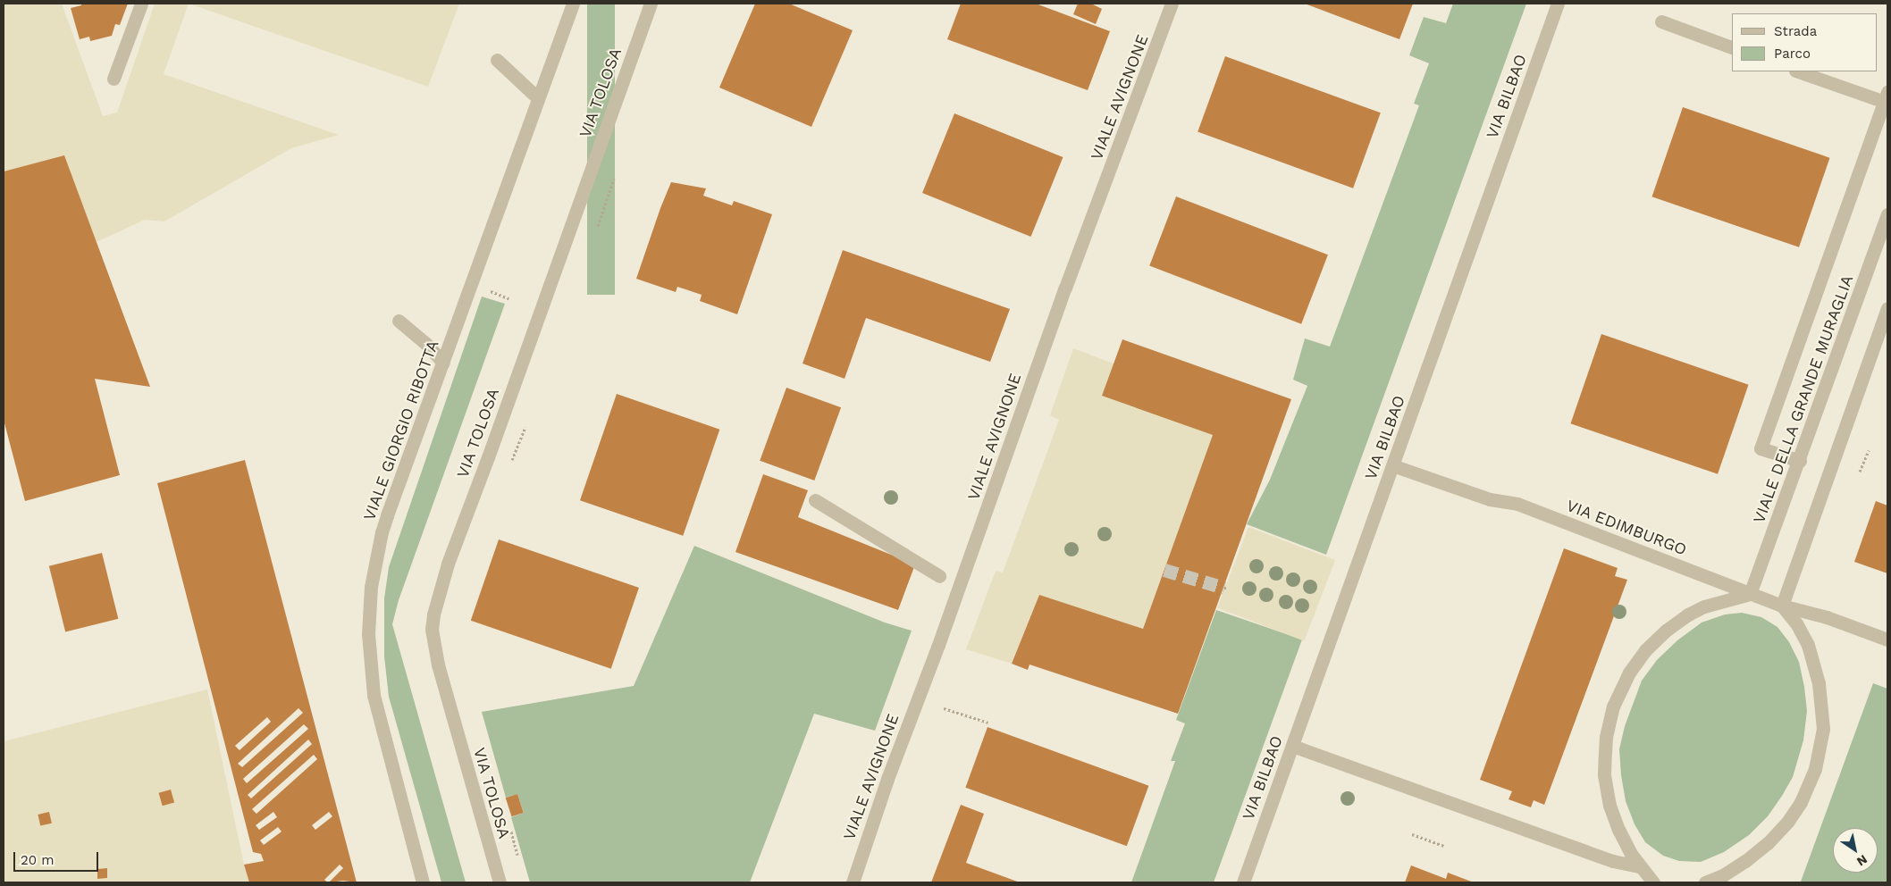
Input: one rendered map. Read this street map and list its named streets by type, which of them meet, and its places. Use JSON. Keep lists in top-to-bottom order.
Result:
{
  "streets": {
    "street": [
      "VIA TOLOSA",
      "VIA BILBAO",
      "VIALE AVIGNONE",
      "VIALE DELLA GRANDE MURAGLIA",
      "VIALE GIORGIO RIBOTTA",
      "VIA EDIMBURGO"
    ]
  },
  "crossings": [
    ["VIA BILBAO", "VIA EDIMBURGO"],
    ["VIALE DELLA GRANDE MURAGLIA", "VIA EDIMBURGO"]
  ],
  "legend": ["Strada", "Parco"],
  "scale_bar": "20 m",
  "north": "bottom right"
}
